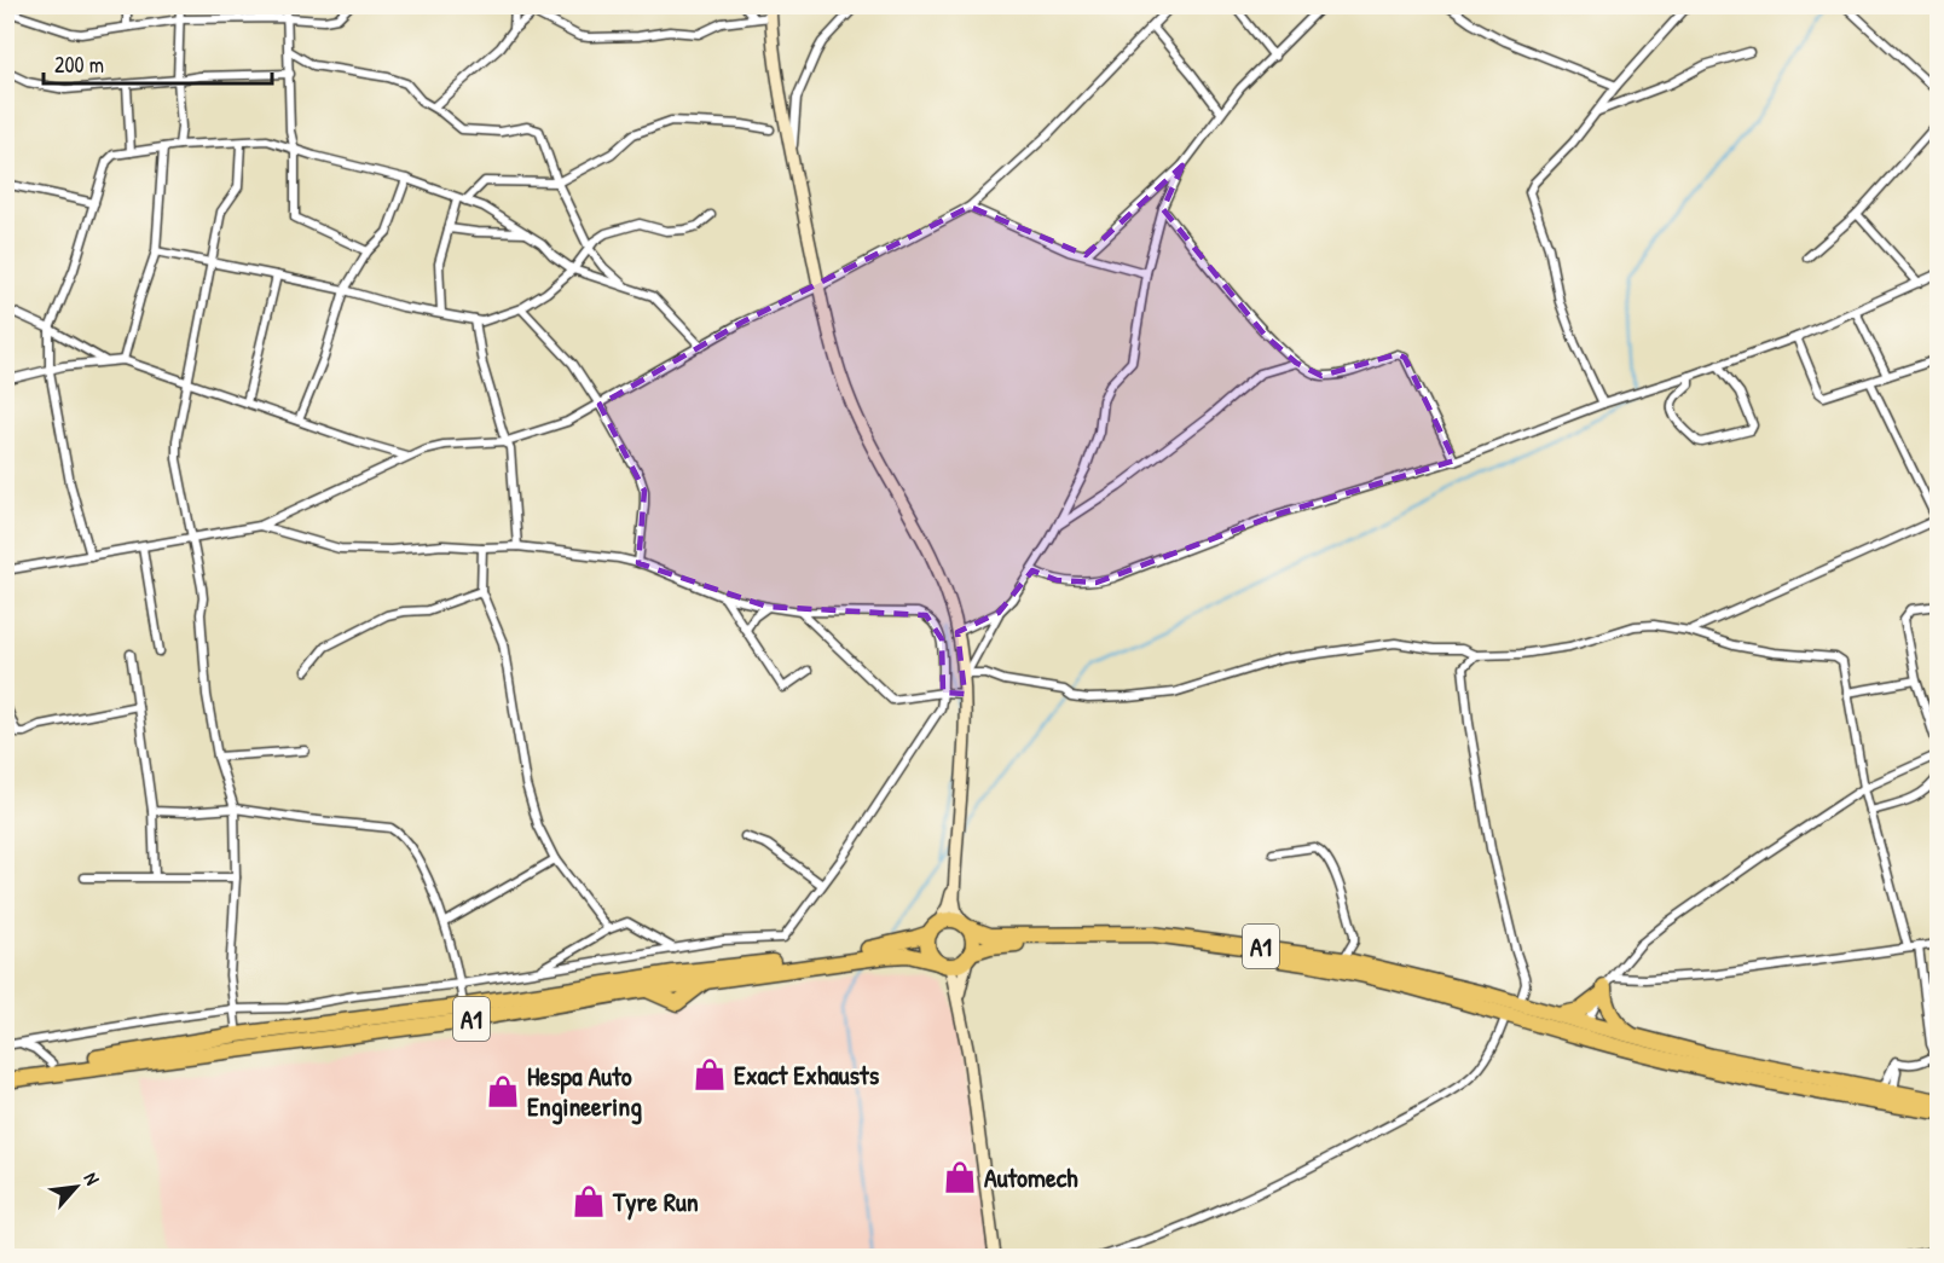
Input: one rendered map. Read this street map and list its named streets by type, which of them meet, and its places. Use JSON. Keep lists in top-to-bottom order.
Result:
{
  "streets": {
    "highway": ["A1"]
  },
  "places": {
    "shop": [
      "Exact Exhausts",
      "Hespa Auto Engineering",
      "Automech",
      "Tyre Run"
    ]
  },
  "scale_bar": "200 m",
  "north": "top right"
}
